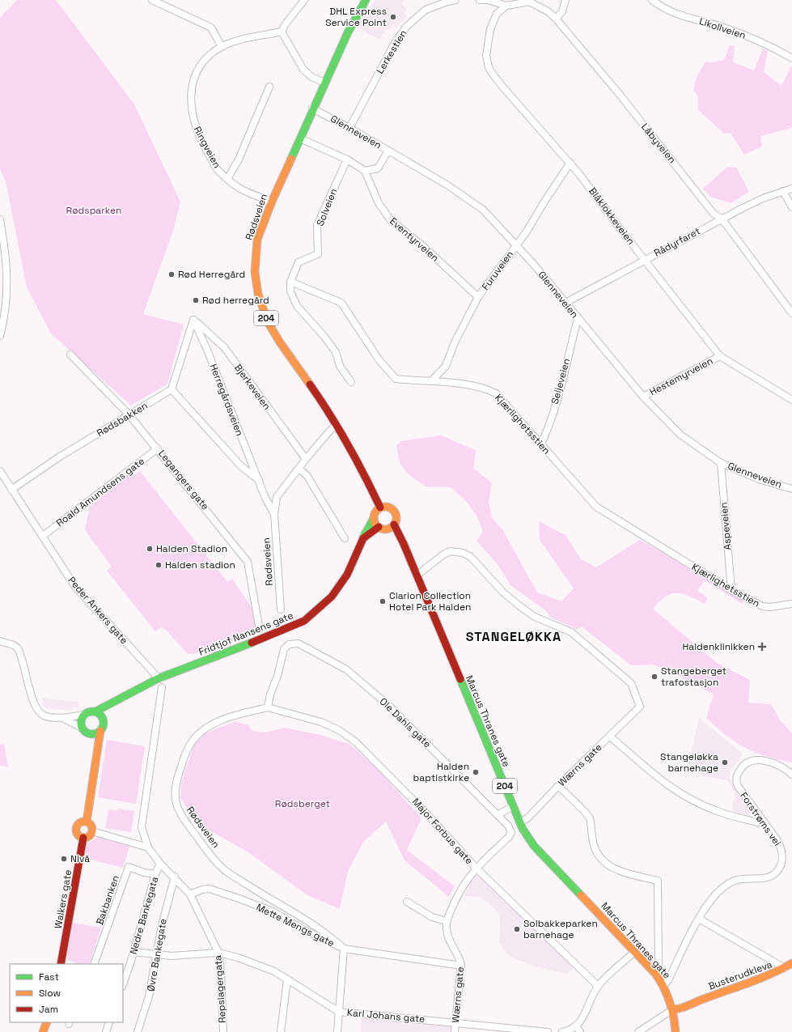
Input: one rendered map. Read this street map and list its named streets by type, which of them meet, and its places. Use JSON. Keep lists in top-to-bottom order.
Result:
{
  "streets": {
    "main road": [
      "Rødsveien",
      "204",
      "Fridtjof Nansens gate",
      "Marcus Thranes gate",
      "Walkers gate",
      "Busterudkleva"
    ],
    "street": [
      "Likollveien",
      "Lerkestien",
      "Glenneveien",
      "Låbyveien",
      "Ringveien",
      "Solveien",
      "Blåklokkeveien",
      "Eventyrveien",
      "Rådyrfaret",
      "Furuveien",
      "Hestemyrveien",
      "Seljeveien",
      "Bjerkeveien",
      "Herregårdsveien",
      "Rødsbakken",
      "Kjærlighetsstien",
      "Legangers gate",
      "Roald Amundsens gate",
      "Aspeveien",
      "Peder Ankers gate",
      "Ole Dahls gate",
      "Wærns gate",
      "Forstrøms vei",
      "Major Forbus gate",
      "Bakbanken",
      "Nedre Bankegata",
      "Mette Mengs gate",
      "Øvre Bankegate",
      "Repslagergata",
      "Karl Johans gate"
    ]
  },
  "crossings": [
    ["Lerkestien", "Glenneveien"],
    ["Glenneveien", "Rødsveien"],
    ["Glenneveien", "Rådyrfaret"],
    ["Glenneveien", "Furuveien"],
    ["Glenneveien", "Hestemyrveien"],
    ["Glenneveien", "Seljeveien"],
    ["Glenneveien", "Aspeveien"],
    ["Låbyveien", "Blåklokkeveien"],
    ["Låbyveien", "Rådyrfaret"],
    ["Ringveien", "Rødsveien"],
    ["Solveien", "Kjærlighetsstien"],
    ["Blåklokkeveien", "Rådyrfaret"],
    ["Blåklokkeveien", "Furuveien"],
    ["Blåklokkeveien", "Hestemyrveien"],
    ["Rødsveien", "204"],
    ["Rødsveien", "Bjerkeveien"],
    ["Rødsveien", "Herregårdsveien"],
    ["Rødsveien", "Ole Dahls gate"],
    ["Rødsveien", "Major Forbus gate"],
    ["Rødsveien", "Mette Mengs gate"],
    ["Eventyrveien", "Furuveien"],
    ["Furuveien", "Kjærlighetsstien"],
    ["204", "Fridtjof Nansens gate"],
    ["204", "Marcus Thranes gate"],
    ["Seljeveien", "Kjærlighetsstien"],
    ["Bjerkeveien", "Herregårdsveien"],
    ["Rødsbakken", "Legangers gate"],
    ["Rødsbakken", "Peder Ankers gate"],
    ["Kjærlighetsstien", "Aspeveien"],
    ["Legangers gate", "Roald Amundsens gate"],
    ["Roald Amundsens gate", "Peder Ankers gate"],
    ["Peder Ankers gate", "Fridtjof Nansens gate"],
    ["Fridtjof Nansens gate", "Marcus Thranes gate"],
    ["Marcus Thranes gate", "Wærns gate"],
    ["Marcus Thranes gate", "Forstrøms vei"],
    ["Marcus Thranes gate", "Busterudkleva"],
    ["Ole Dahls gate", "Major Forbus gate"],
    ["Wærns gate", "Mette Mengs gate"],
    ["Wærns gate", "Karl Johans gate"],
    ["Bakbanken", "Nedre Bankegata"],
    ["Nedre Bankegata", "Repslagergata"],
    ["Mette Mengs gate", "Repslagergata"],
    ["Øvre Bankegate", "Repslagergata"],
    ["Repslagergata", "Karl Johans gate"]
  ],
  "districts": ["STANGELØKKA"],
  "parks": ["Rødsparken", "Rødsberget"],
  "places": {
    "other": [
      "DHL Express Service Point",
      "Rød Herregård",
      "Rød herregård",
      "Halden Stadion",
      "Halden stadion",
      "Clarion Collection Hotel Park Halden",
      "Stangeberget trafostasjon",
      "Stangeløkka barnehage",
      "Halden baptistkirke",
      "Nivå",
      "Solbakkeparken barnehage"
    ],
    "health": ["Haldenklinikken"]
  },
  "legend": ["Fast", "Slow", "Jam"]
}
